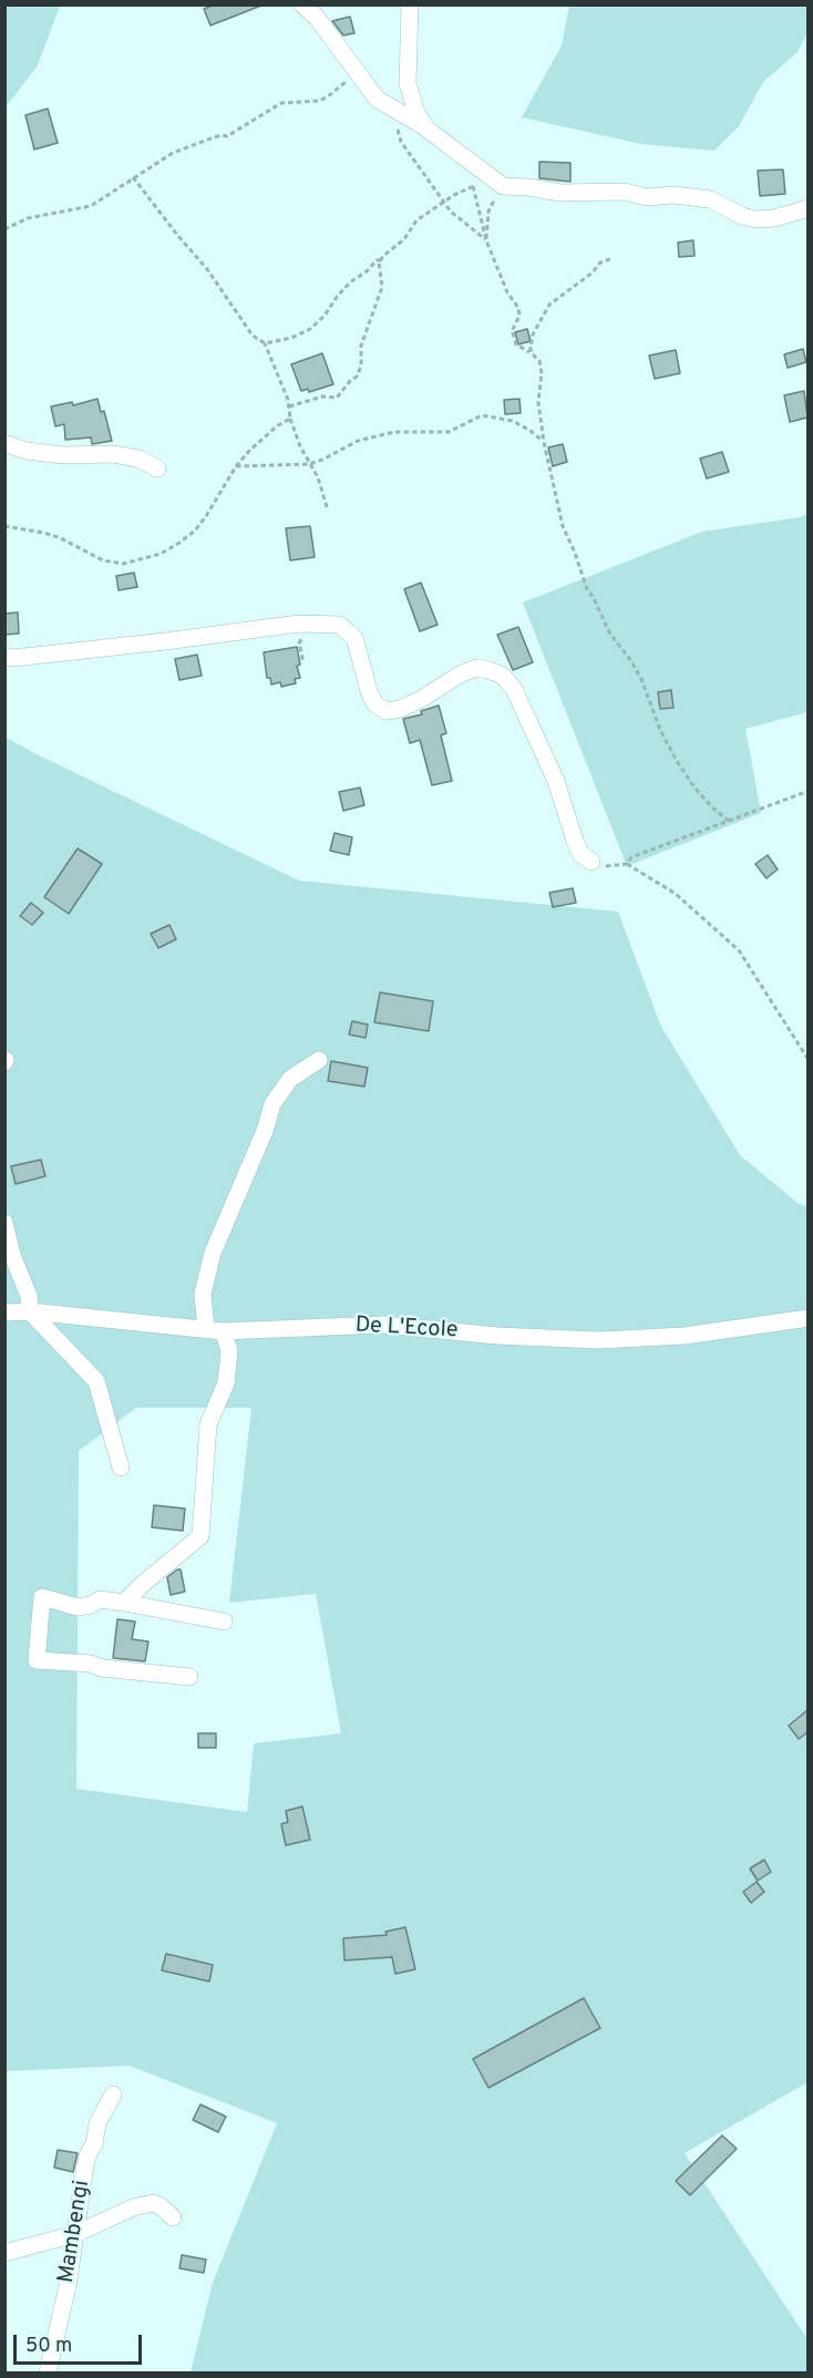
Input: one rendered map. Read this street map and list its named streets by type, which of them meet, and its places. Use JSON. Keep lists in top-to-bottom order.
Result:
{
  "streets": {
    "street": ["De L'Ecole", "Mambengi"]
  },
  "scale_bar": "50 m"
}
